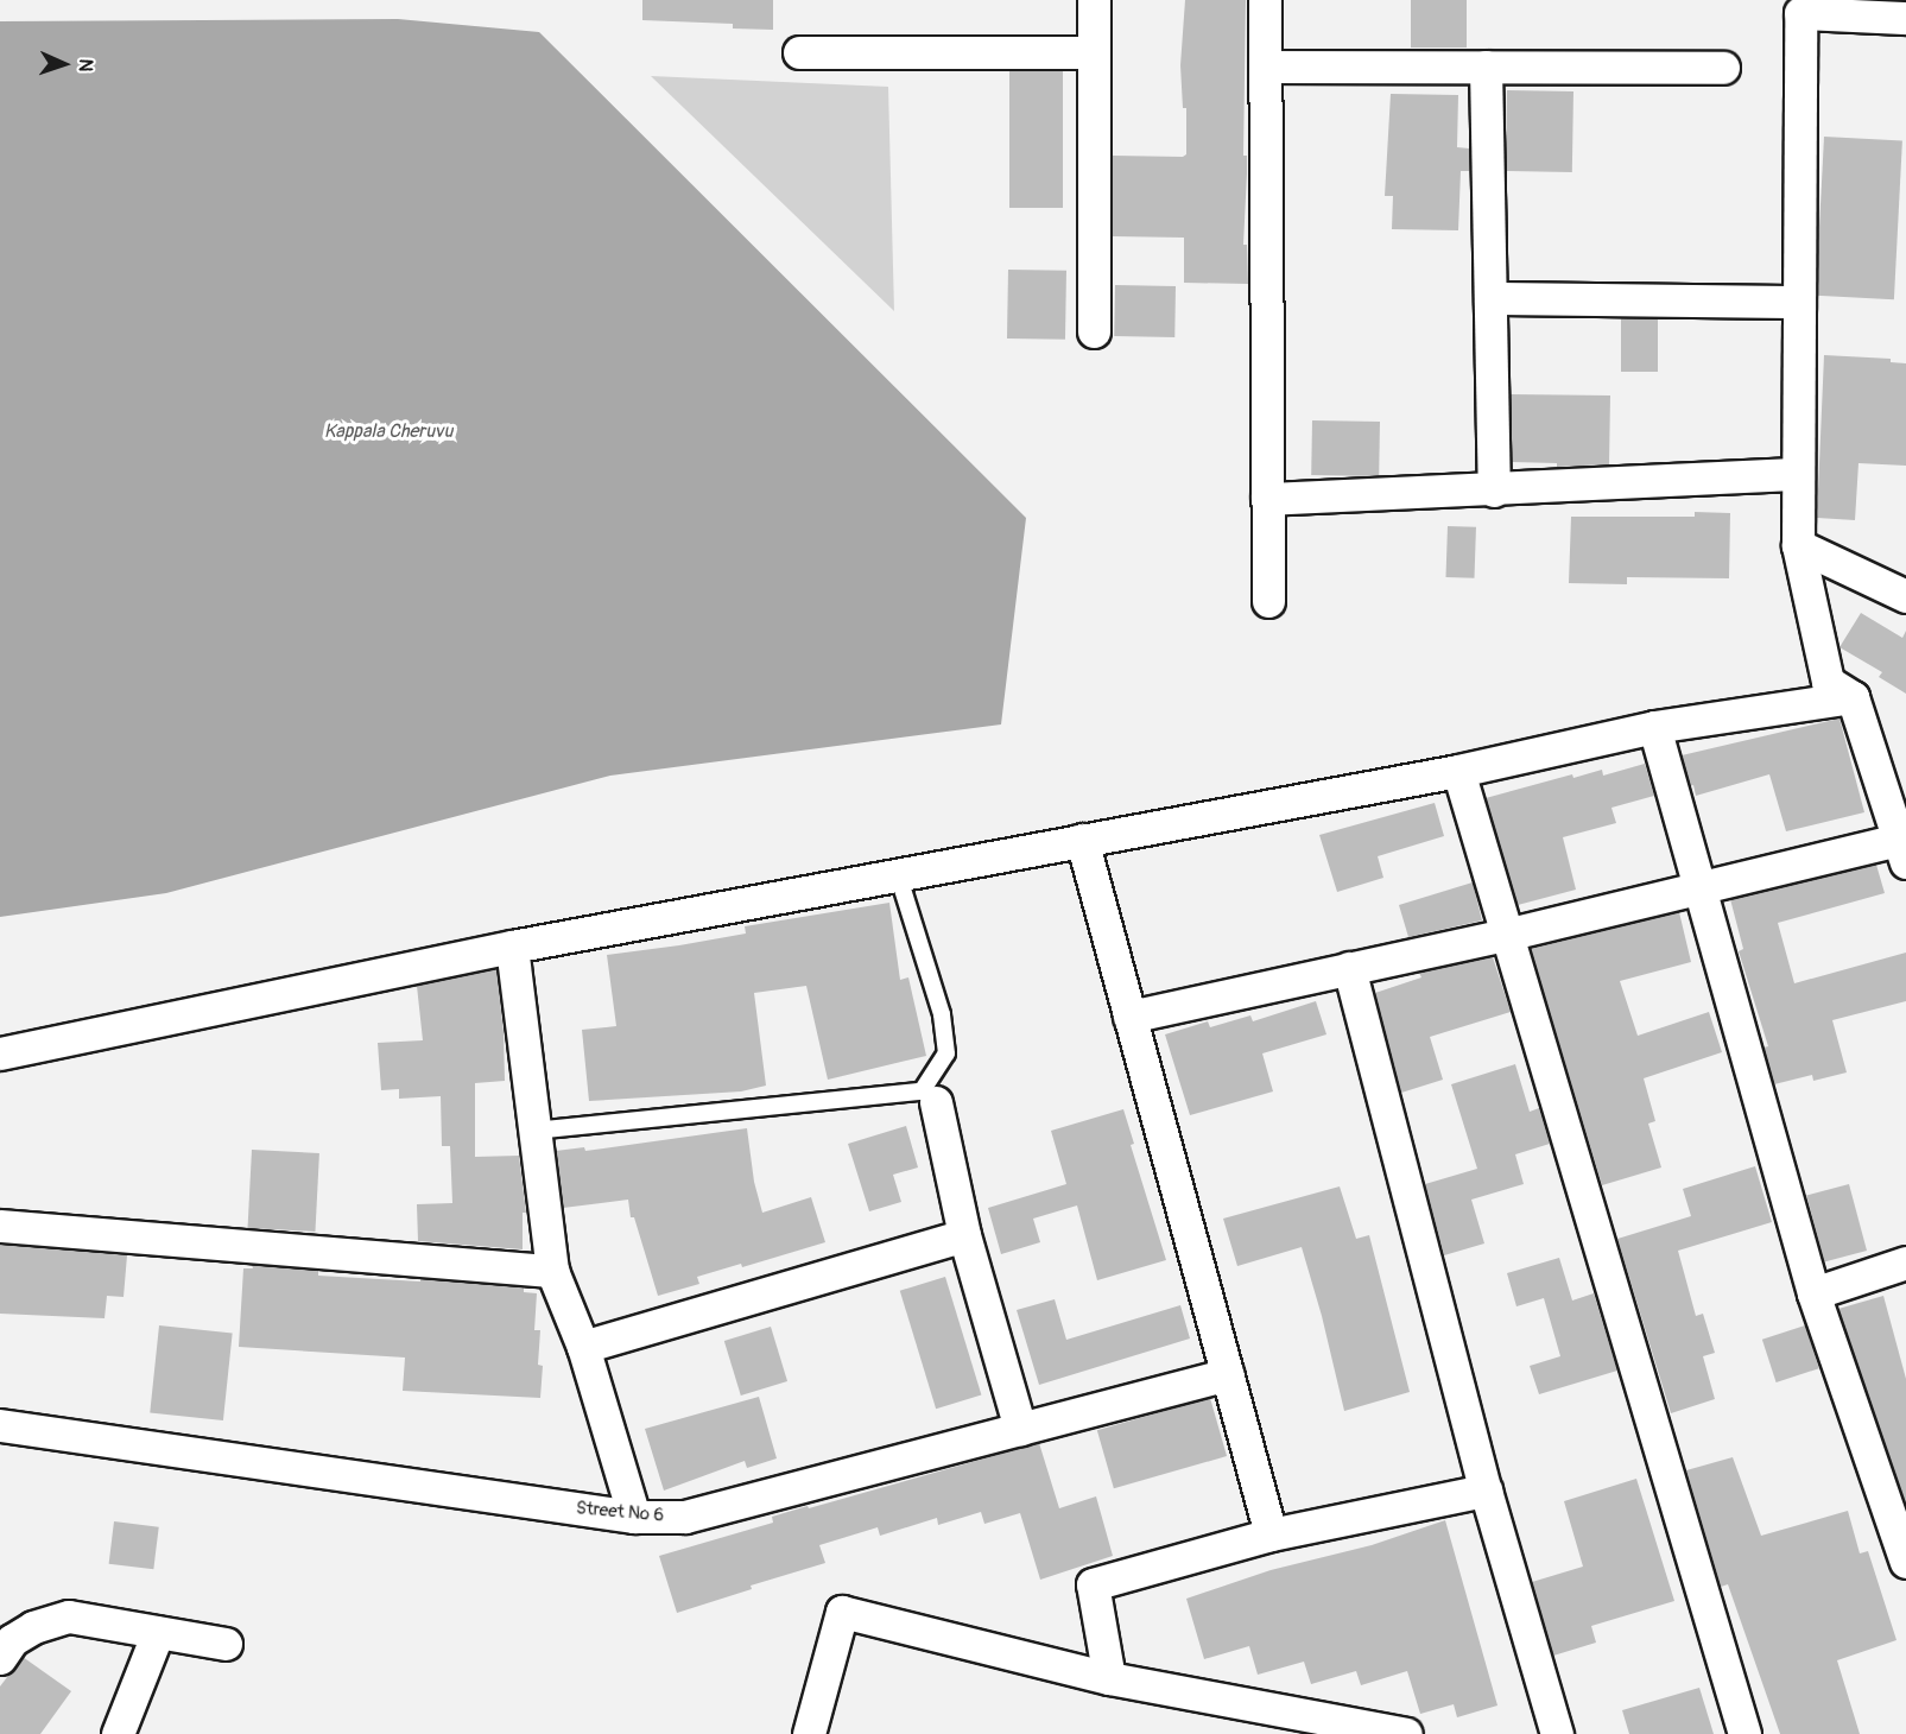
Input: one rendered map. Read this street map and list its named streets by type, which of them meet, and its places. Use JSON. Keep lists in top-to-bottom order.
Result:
{
  "streets": {
    "street": ["Street No 6"]
  },
  "water": ["Kappala Cheruvu"],
  "north": "right"
}
